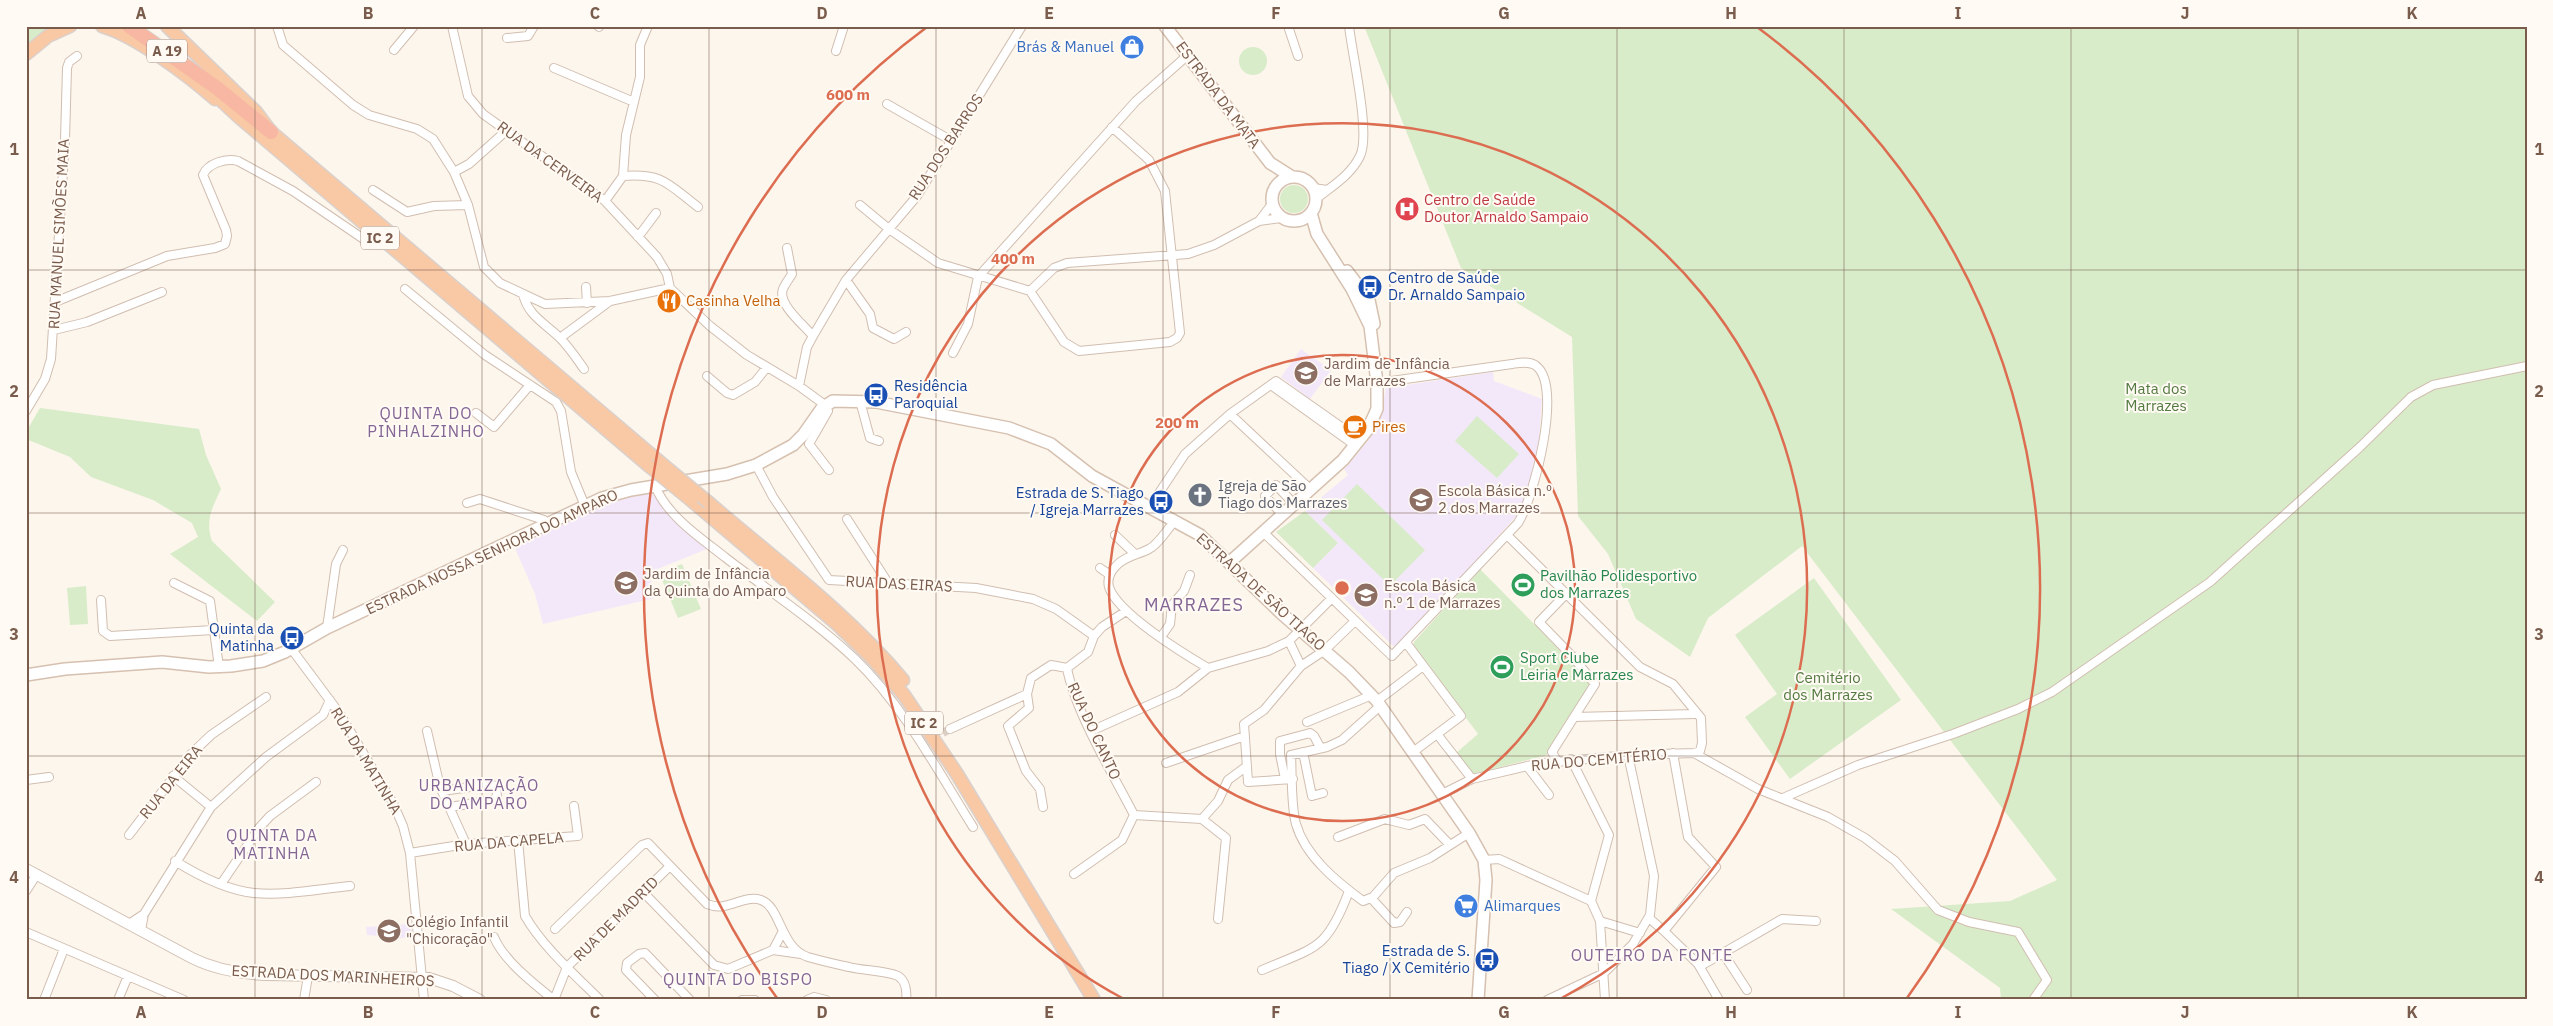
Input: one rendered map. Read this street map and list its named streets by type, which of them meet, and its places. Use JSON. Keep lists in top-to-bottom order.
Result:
{
  "streets": {
    "highway": ["A 19", "IC 2"],
    "main road": ["ESTRADA DA MATA", "ESTRADA NOSSA SENHORA DO AMPARO", "ESTRADA DE SÃO TIAGO"],
    "street": [
      "RUA DOS BARROS",
      "RUA DA CERVEIRA",
      "RUA MANUEL SIMÕES MAIA",
      "RUA DAS EIRAS",
      "RUA DO CANTO",
      "RUA DO CEMITÉRIO",
      "RUA DA MATINHA",
      "RUA DA EIRA",
      "RUA DA CAPELA",
      "RUA DE MADRID",
      "ESTRADA DOS MARINHEIROS"
    ]
  },
  "crossings": [
    ["A 19", "IC 2"],
    ["ESTRADA NOSSA SENHORA DO AMPARO", "RUA DAS EIRAS"],
    ["ESTRADA NOSSA SENHORA DO AMPARO", "ESTRADA DE SÃO TIAGO"],
    ["ESTRADA NOSSA SENHORA DO AMPARO", "RUA DA MATINHA"],
    ["RUA DAS EIRAS", "RUA DO CANTO"],
    ["ESTRADA DE SÃO TIAGO", "RUA DO CEMITÉRIO"],
    ["RUA DA MATINHA", "RUA DA CAPELA"],
    ["RUA DA MATINHA", "ESTRADA DOS MARINHEIROS"]
  ],
  "districts": [
    "QUINTA DO PINHALZINHO",
    "MARRAZES",
    "URBANIZAÇÃO DO AMPARO",
    "QUINTA DA MATINHA",
    "OUTEIRO DA FONTE",
    "QUINTA DO BISPO"
  ],
  "parks": ["Mata dos Marrazes", "Cemitério dos Marrazes"],
  "places": {
    "shop": ["Brás & Manuel"],
    "hospital": ["Centro de Saúde Doutor Arnaldo Sampaio"],
    "bus stop": [
      "Centro de Saúde Dr. Arnaldo Sampaio",
      "Residência Paroquial",
      "Estrada de S. Tiago / Igreja Marrazes",
      "Quinta da Matinha",
      "Estrada de S. Tiago / X Cemitério"
    ],
    "restaurant": ["Casinha Velha"],
    "school or university": [
      "Jardim de Infância de Marrazes",
      "Escola Básica n.º 2 dos Marrazes",
      "Jardim de Infância da Quinta do Amparo",
      "Escola Básica n.º 1 de Marrazes",
      "Colégio Infantil \"Chicoração\""
    ],
    "cafe": ["Pires"],
    "church": ["Igreja de São Tiago dos Marrazes"],
    "sports": ["Pavilhão Polidesportivo dos Marrazes", "Sport Clube Leiria e Marrazes"],
    "supermarket": ["Alimarques"]
  },
  "grid": {
    "columns": [
      "A",
      "B",
      "C",
      "D",
      "E",
      "F",
      "G",
      "H",
      "I",
      "J",
      "K"
    ],
    "rows": [
      "1",
      "2",
      "3",
      "4"
    ]
  },
  "rings": ["600 m", "400 m", "200 m"]
}
